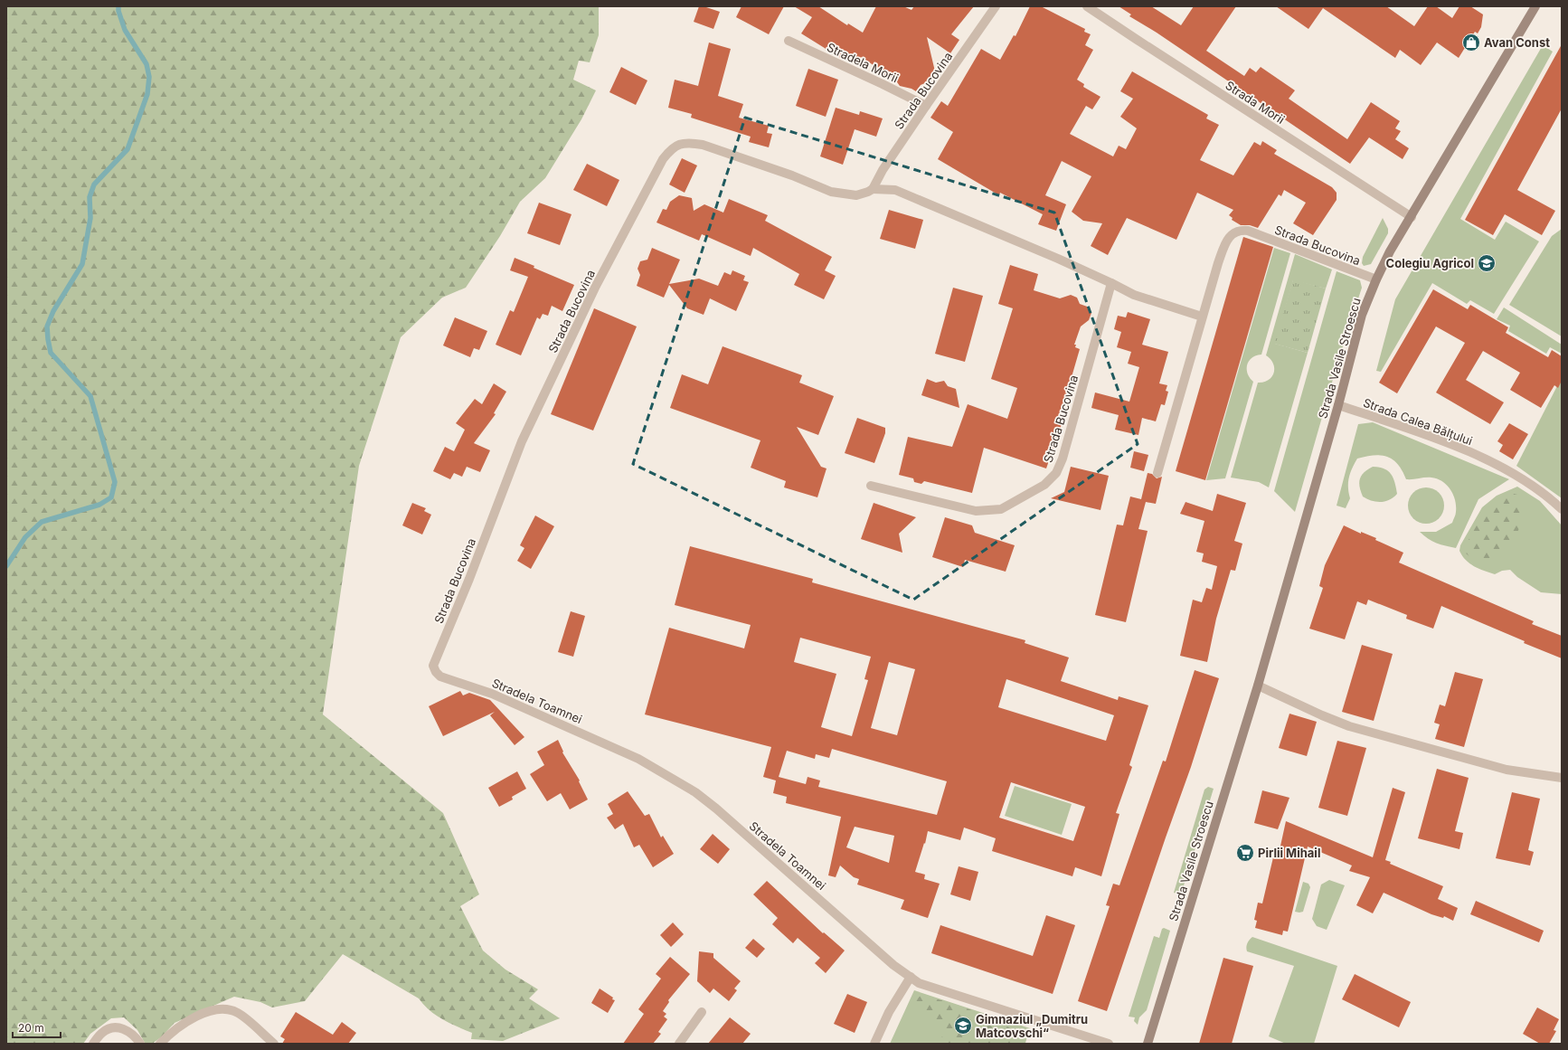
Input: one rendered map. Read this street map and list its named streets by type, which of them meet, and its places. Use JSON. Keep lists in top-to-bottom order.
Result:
{
  "streets": {
    "main road": ["Strada Vasile Stroescu"],
    "street": [
      "Stradela Morii",
      "Strada Bucovina",
      "Strada Morii",
      "Strada Calea Bălțului",
      "Stradela Toamnei"
    ]
  },
  "crossings": [
    ["Stradela Morii", "Strada Bucovina"],
    ["Strada Bucovina", "Strada Vasile Stroescu"],
    ["Strada Bucovina", "Stradela Toamnei"],
    ["Strada Morii", "Strada Vasile Stroescu"],
    ["Strada Vasile Stroescu", "Strada Calea Bălțului"]
  ],
  "places": {
    "shop": ["Avan Const"],
    "school or university": ["Colegiu Agricol", "Gimnaziul „Dumitru Matcovschi“"],
    "supermarket": ["Pirlii Mihail"]
  },
  "scale_bar": "20 m"
}
